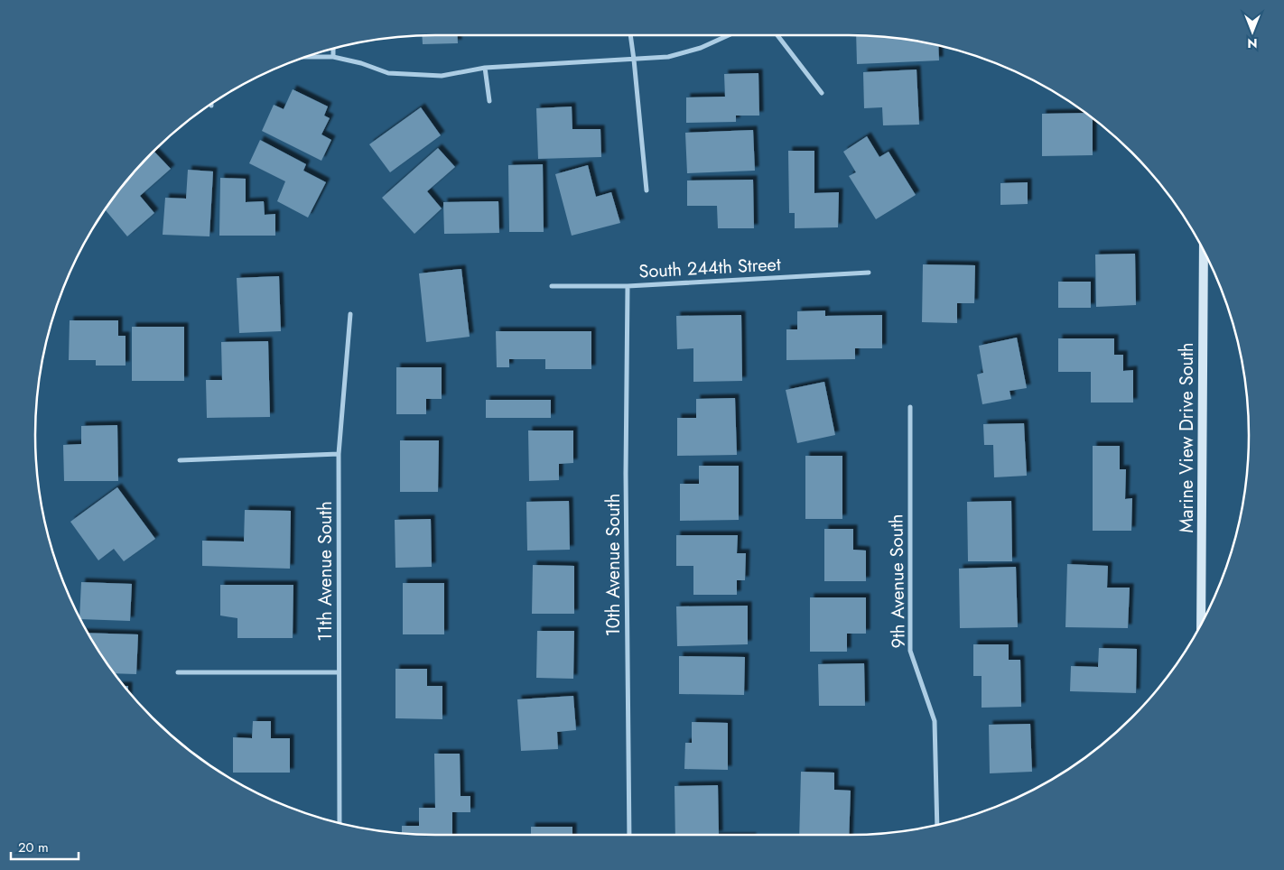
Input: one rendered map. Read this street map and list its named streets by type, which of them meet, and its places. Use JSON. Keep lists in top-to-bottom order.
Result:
{
  "streets": {
    "main road": ["Marine View Drive South"],
    "street": [
      "South 244th Street",
      "10th Avenue South",
      "11th Avenue South",
      "9th Avenue South"
    ]
  },
  "crossings": [
    ["South 244th Street", "10th Avenue South"]
  ],
  "scale_bar": "20 m",
  "north": "bottom"
}
